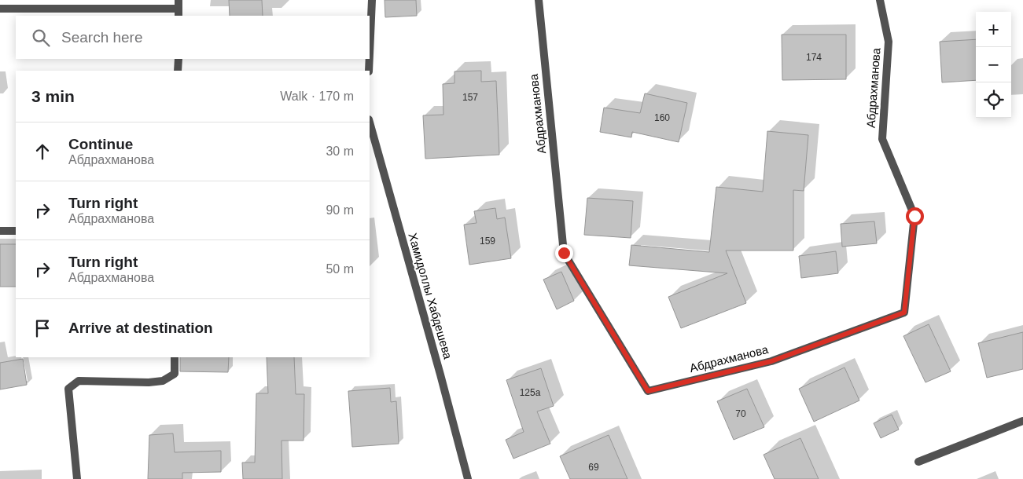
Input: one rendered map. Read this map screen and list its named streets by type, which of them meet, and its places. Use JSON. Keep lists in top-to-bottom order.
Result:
{
  "streets": {
    "street": ["Абдрахманова", "Хамидоллы Хабдешева"]
  },
  "house_numbers": [
    "174",
    "157",
    "160",
    "159",
    "125а",
    "70",
    "69"
  ],
  "page": {
    "map_buttons": ["+", "−"],
    "search": "Search here",
    "heading": ["3 min", "Walk · 170 m"],
    "list": [
      ["Continue", "Абдрахманова", "30 m"],
      ["Turn right", "Абдрахманова", "90 m"],
      ["Turn right", "Абдрахманова", "50 m"],
      "Arrive at destination"
    ]
  }
}
